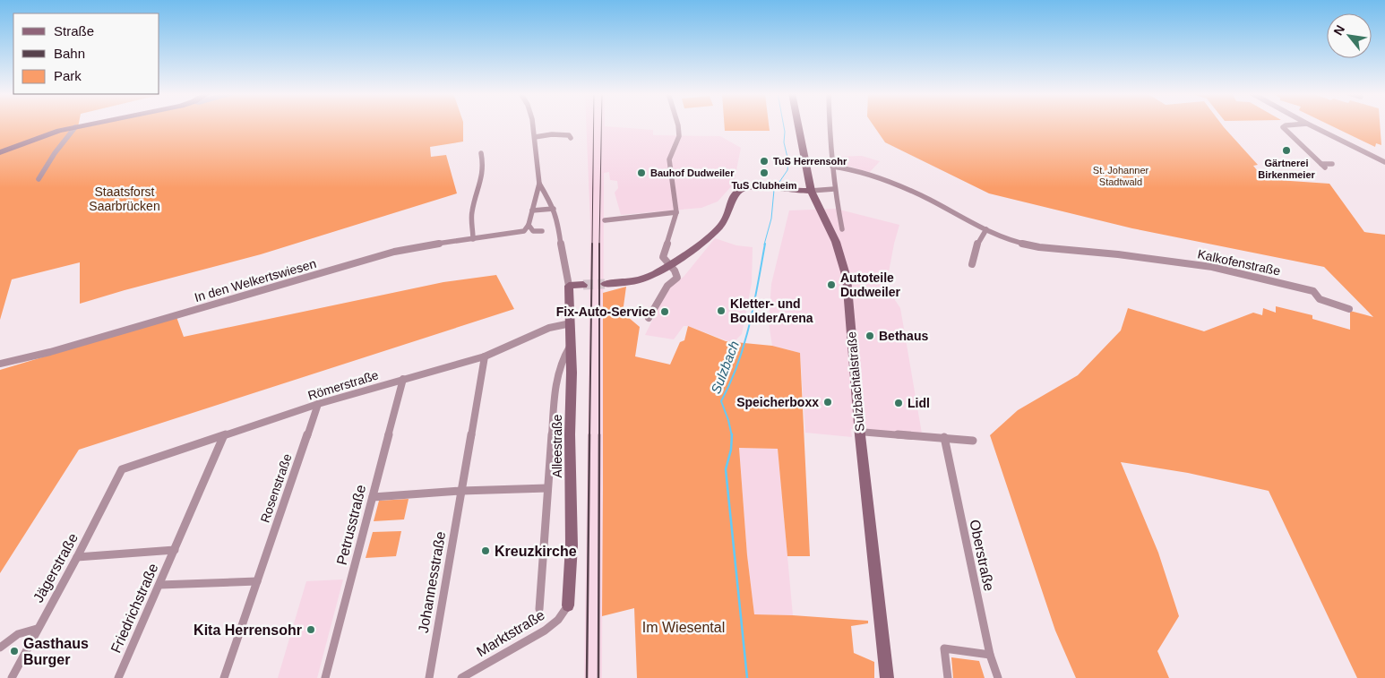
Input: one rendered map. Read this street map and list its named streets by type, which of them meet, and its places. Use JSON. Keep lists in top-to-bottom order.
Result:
{
  "streets": {
    "street": [
      "Kalkofenstraße",
      "In den Welkertswiesen",
      "Sulzbachtalstraße",
      "Römerstraße",
      "Alleestraße",
      "Rosenstraße",
      "Petrusstraße",
      "Oberstraße",
      "Jägerstraße",
      "Johannesstraße",
      "Friedrichstraße",
      "Marktstraße"
    ]
  },
  "crossings": [
    ["Römerstraße", "Alleestraße"],
    ["Römerstraße", "Rosenstraße"],
    ["Römerstraße", "Petrusstraße"],
    ["Römerstraße", "Jägerstraße"],
    ["Römerstraße", "Johannesstraße"],
    ["Römerstraße", "Friedrichstraße"],
    ["Alleestraße", "Marktstraße"],
    ["Jägerstraße", "Friedrichstraße"]
  ],
  "water": ["Sulzbach"],
  "parks": ["St. Johanner Stadtwald", "Staatsforst Saarbrücken", "Im Wiesental"],
  "places": [
    "Gärtnerei Birkenmeier",
    "TuS Herrensohr",
    "Bauhof Dudweiler",
    "TuS Clubheim",
    "Autoteile Dudweiler",
    "Kletter- und BoulderArena",
    "Fix-Auto-Service",
    "Bethaus",
    "Speicherboxx",
    "Lidl",
    "Kreuzkirche",
    "Kita Herrensohr",
    "Gasthaus Burger"
  ],
  "legend": ["Straße", "Bahn", "Park"],
  "north": "top left"
}
